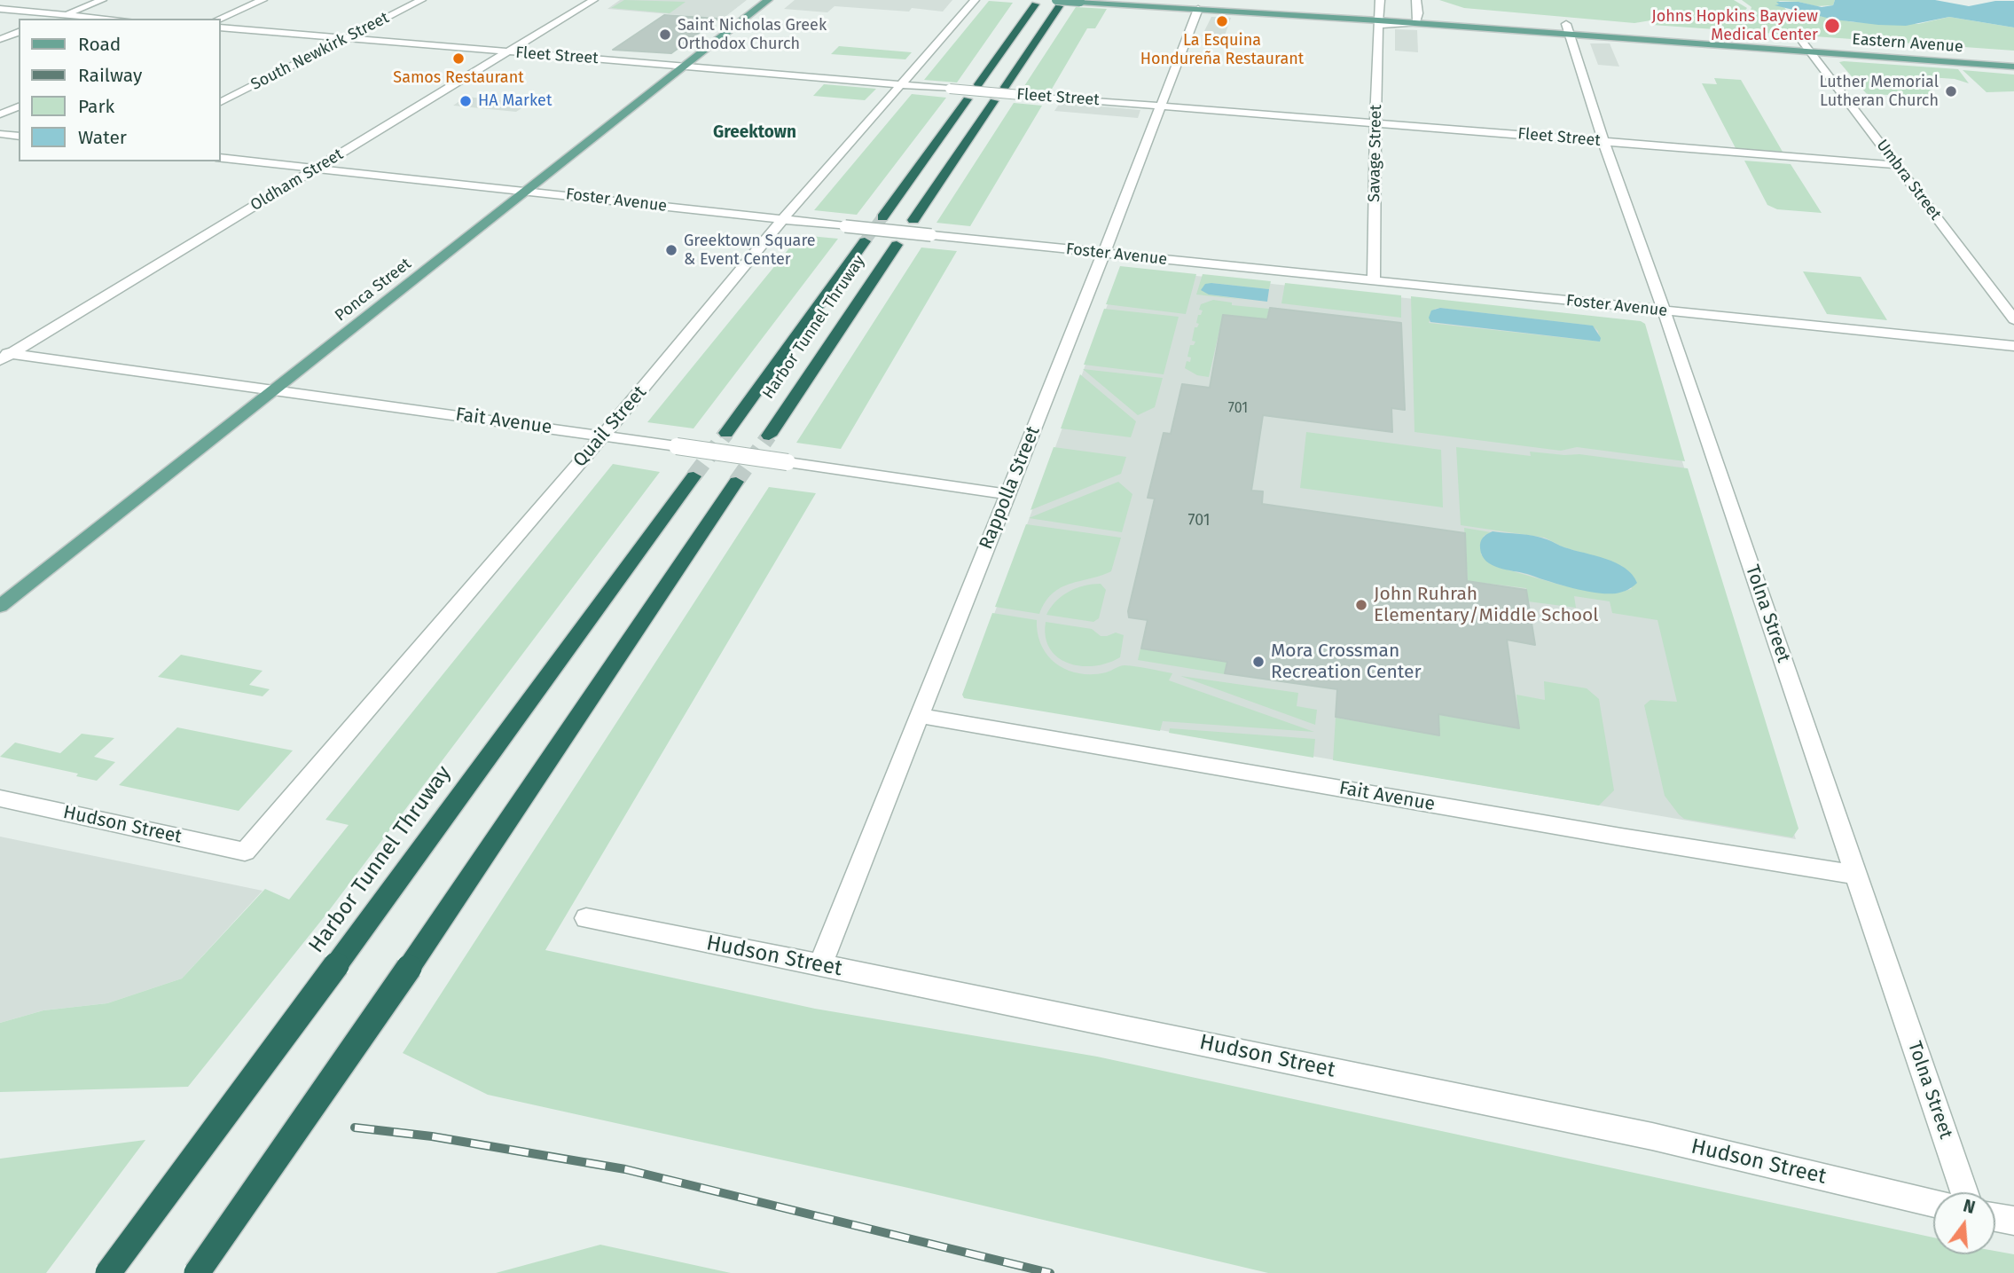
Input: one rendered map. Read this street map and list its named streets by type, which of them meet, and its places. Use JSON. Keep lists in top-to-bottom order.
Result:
{
  "streets": {
    "highway": ["Harbor Tunnel Thruway"],
    "main road": ["Eastern Avenue", "Ponca Street"],
    "street": [
      "South Newkirk Street",
      "Fleet Street",
      "Savage Street",
      "Oldham Street",
      "Umbra Street",
      "Foster Avenue",
      "Fait Avenue",
      "Quail Street",
      "Rappolla Street",
      "Tolna Street",
      "Hudson Street"
    ]
  },
  "crossings": [
    ["Eastern Avenue", "Savage Street"],
    ["Eastern Avenue", "Umbra Street"],
    ["Eastern Avenue", "Rappolla Street"],
    ["Eastern Avenue", "Tolna Street"],
    ["South Newkirk Street", "Fleet Street"],
    ["Fleet Street", "Savage Street"],
    ["Fleet Street", "Oldham Street"],
    ["Fleet Street", "Umbra Street"],
    ["Fleet Street", "Ponca Street"],
    ["Fleet Street", "Quail Street"],
    ["Fleet Street", "Rappolla Street"],
    ["Fleet Street", "Tolna Street"],
    ["Savage Street", "Foster Avenue"],
    ["Oldham Street", "Foster Avenue"],
    ["Oldham Street", "Fait Avenue"],
    ["Foster Avenue", "Ponca Street"],
    ["Foster Avenue", "Quail Street"],
    ["Foster Avenue", "Rappolla Street"],
    ["Foster Avenue", "Tolna Street"],
    ["Ponca Street", "Fait Avenue"],
    ["Fait Avenue", "Quail Street"],
    ["Fait Avenue", "Rappolla Street"],
    ["Fait Avenue", "Tolna Street"],
    ["Quail Street", "Hudson Street"],
    ["Rappolla Street", "Hudson Street"]
  ],
  "districts": ["Greektown"],
  "places": [
    "La Esquina Hondureña Restaurant",
    "Johns Hopkins Bayview Medical Center",
    "Saint Nicholas Greek Orthodox Church",
    "Samos Restaurant",
    "Luther Memorial Lutheran Church",
    "HA Market",
    "Greektown Square & Event Center",
    "John Ruhrah Elementary/Middle School",
    "Mora Crossman Recreation Center"
  ],
  "house_numbers": ["701", "701"],
  "legend": [
    "Road",
    "Railway",
    "Park",
    "Water"
  ],
  "north": "top"
}
